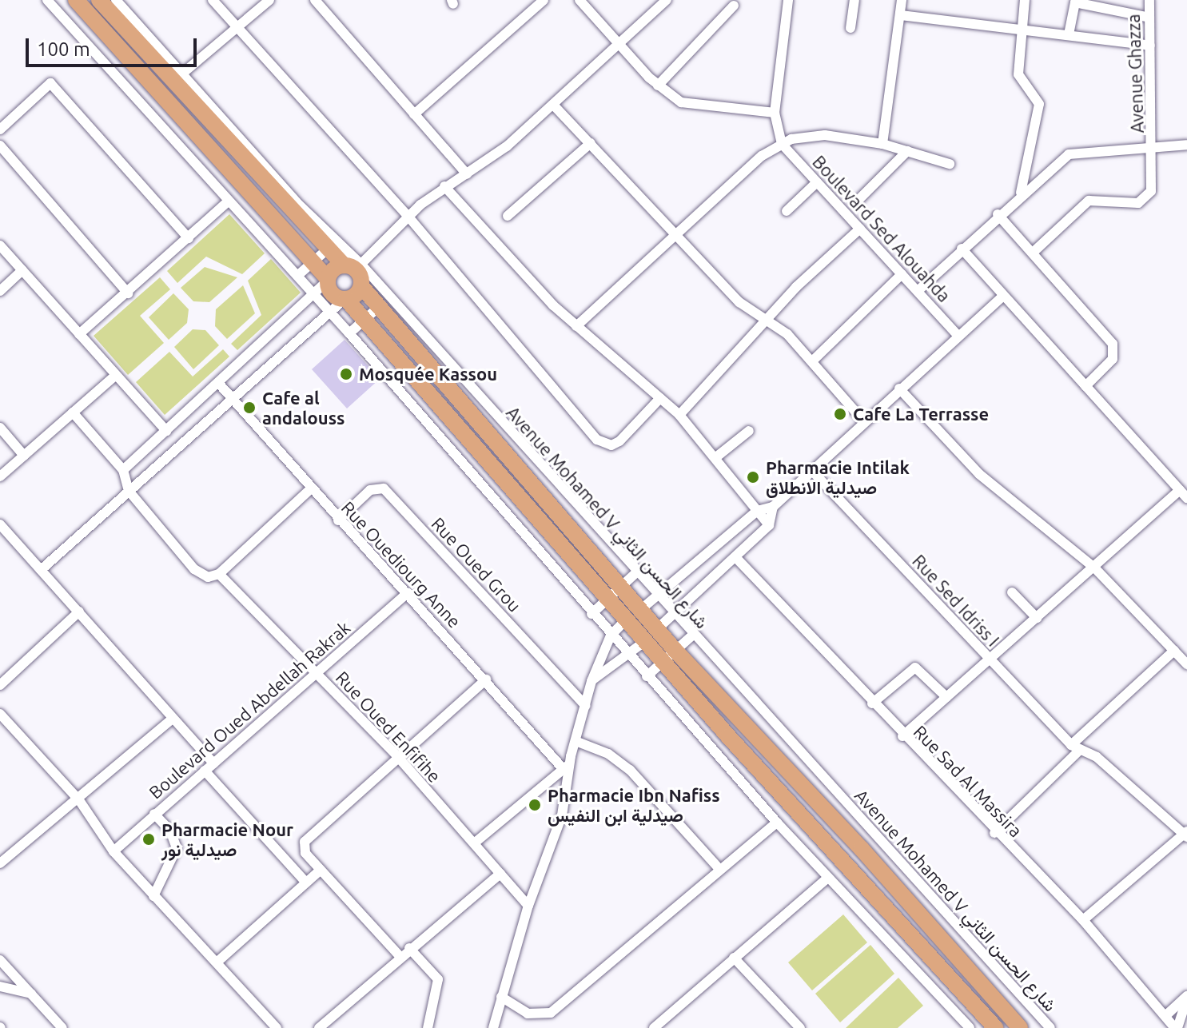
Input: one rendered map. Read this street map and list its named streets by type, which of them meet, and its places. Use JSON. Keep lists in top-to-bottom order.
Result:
{
  "streets": {
    "street": [
      "Avenue Ghazza",
      "Boulevard Sed Alouahda",
      "Avenue Mohamed V شارع الحسن الثاني",
      "Rue Ouediourg Anne",
      "Rue Oued Grou",
      "Rue Sed Idriss I",
      "Boulevard Oued Abdellah Rakrak",
      "Rue Oued Enfifihe",
      "Rue Sad Al Massira"
    ]
  },
  "crossings": [
    ["Rue Ouediourg Anne", "Rue Oued Grou"],
    ["Rue Ouediourg Anne", "Boulevard Oued Abdellah Rakrak"],
    ["Boulevard Oued Abdellah Rakrak", "Rue Oued Enfifihe"]
  ],
  "places": [
    "Mosquée Kassou",
    "Cafe al andalouss",
    "Cafe La Terrasse",
    "Pharmacie Intilak صيدلية الانطلاق",
    "Pharmacie Ibn Nafiss صيدلية ابن النفيس",
    "Pharmacie Nour صيدلية نور"
  ],
  "scale_bar": "100 m"
}
